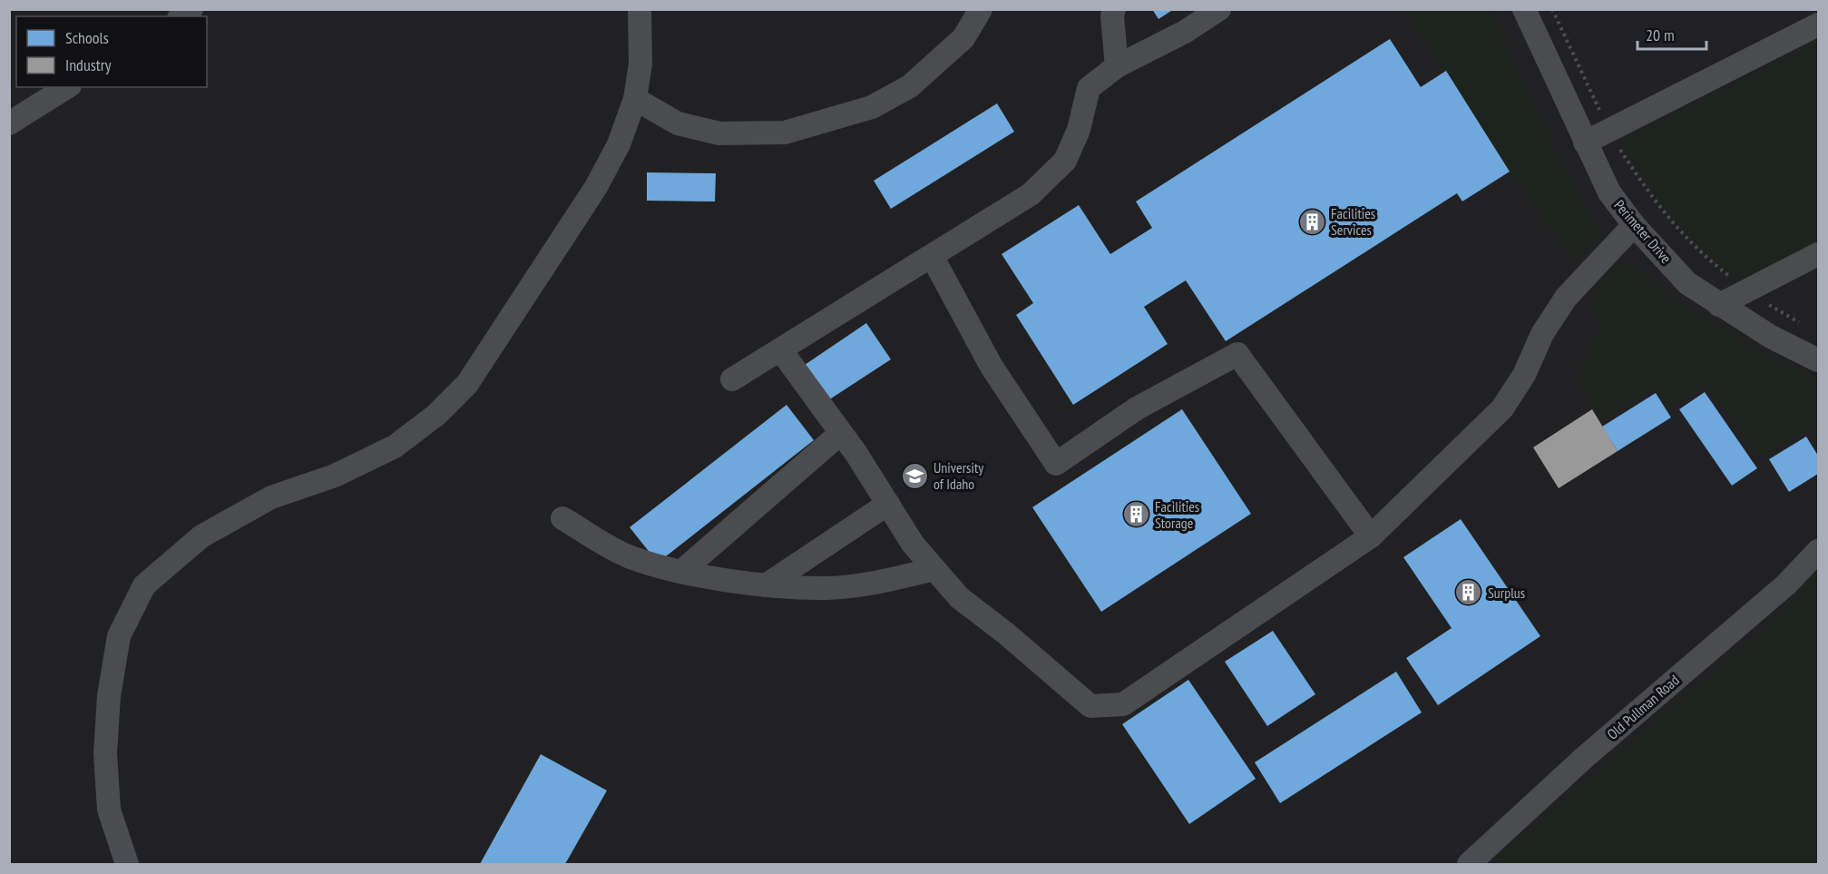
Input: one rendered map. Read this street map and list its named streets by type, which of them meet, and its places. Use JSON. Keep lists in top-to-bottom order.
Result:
{
  "streets": {
    "street": ["Perimeter Drive", "Old Pullman Road"]
  },
  "places": {
    "building": ["Facilities Services", "Facilities Storage", "Surplus"],
    "school or university": ["University of Idaho"]
  },
  "legend": ["Schools", "Industry"],
  "scale_bar": "20 m"
}
